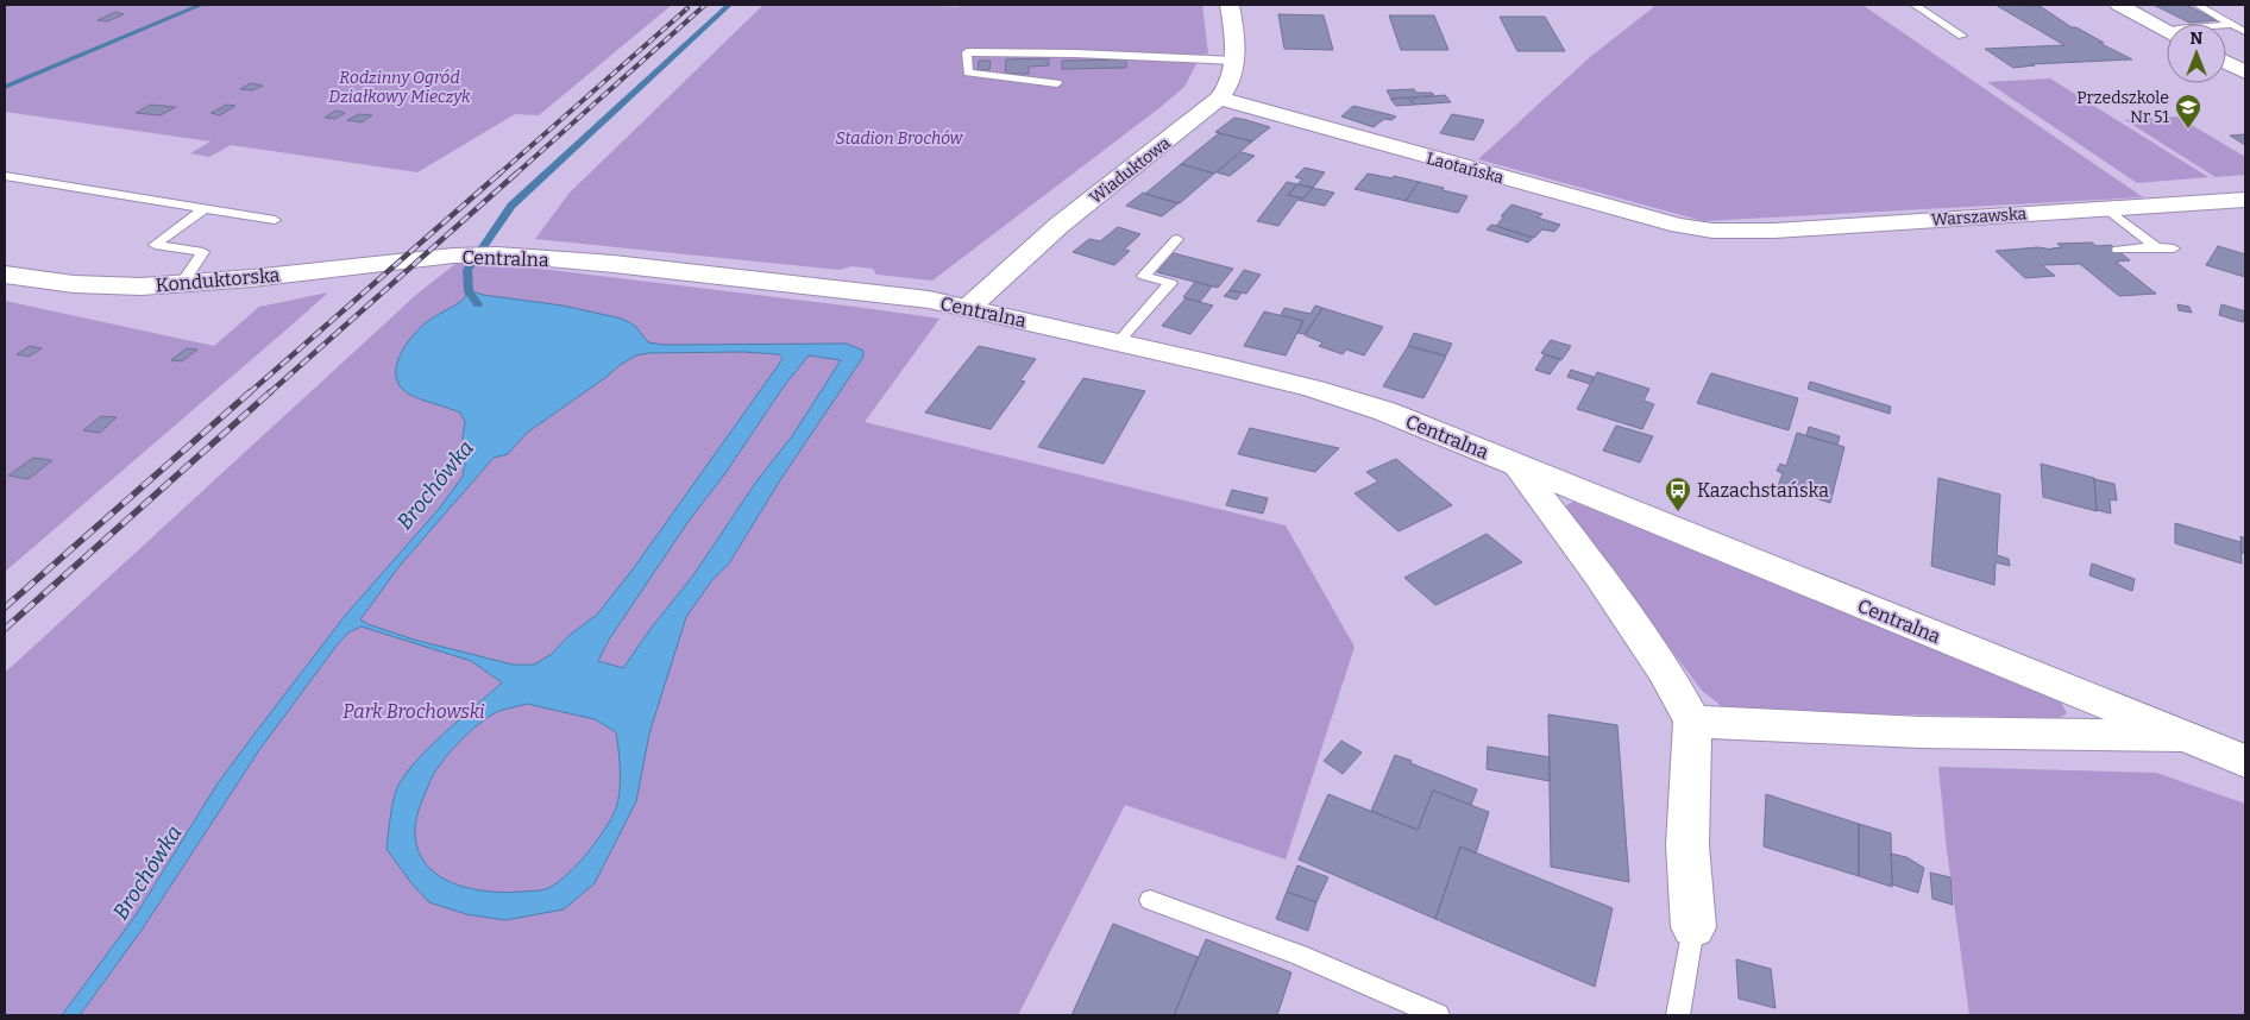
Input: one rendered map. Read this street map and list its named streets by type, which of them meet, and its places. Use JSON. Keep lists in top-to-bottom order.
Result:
{
  "streets": {
    "street": [
      "Laotańska",
      "Wiaduktowa",
      "Warszawska",
      "Centralna",
      "Konduktorska"
    ]
  },
  "crossings": [
    ["Laotańska", "Wiaduktowa"],
    ["Laotańska", "Warszawska"],
    ["Wiaduktowa", "Centralna"],
    ["Centralna", "Konduktorska"]
  ],
  "water": ["Brochówka"],
  "parks": ["Rodzinny Ogród Działkowy Mieczyk", "Stadion Brochów", "Park Brochowski"],
  "places": {
    "school or university": ["Przedszkole Nr 51"],
    "bus stop": ["Kazachstańska"]
  },
  "north": "top"
}
